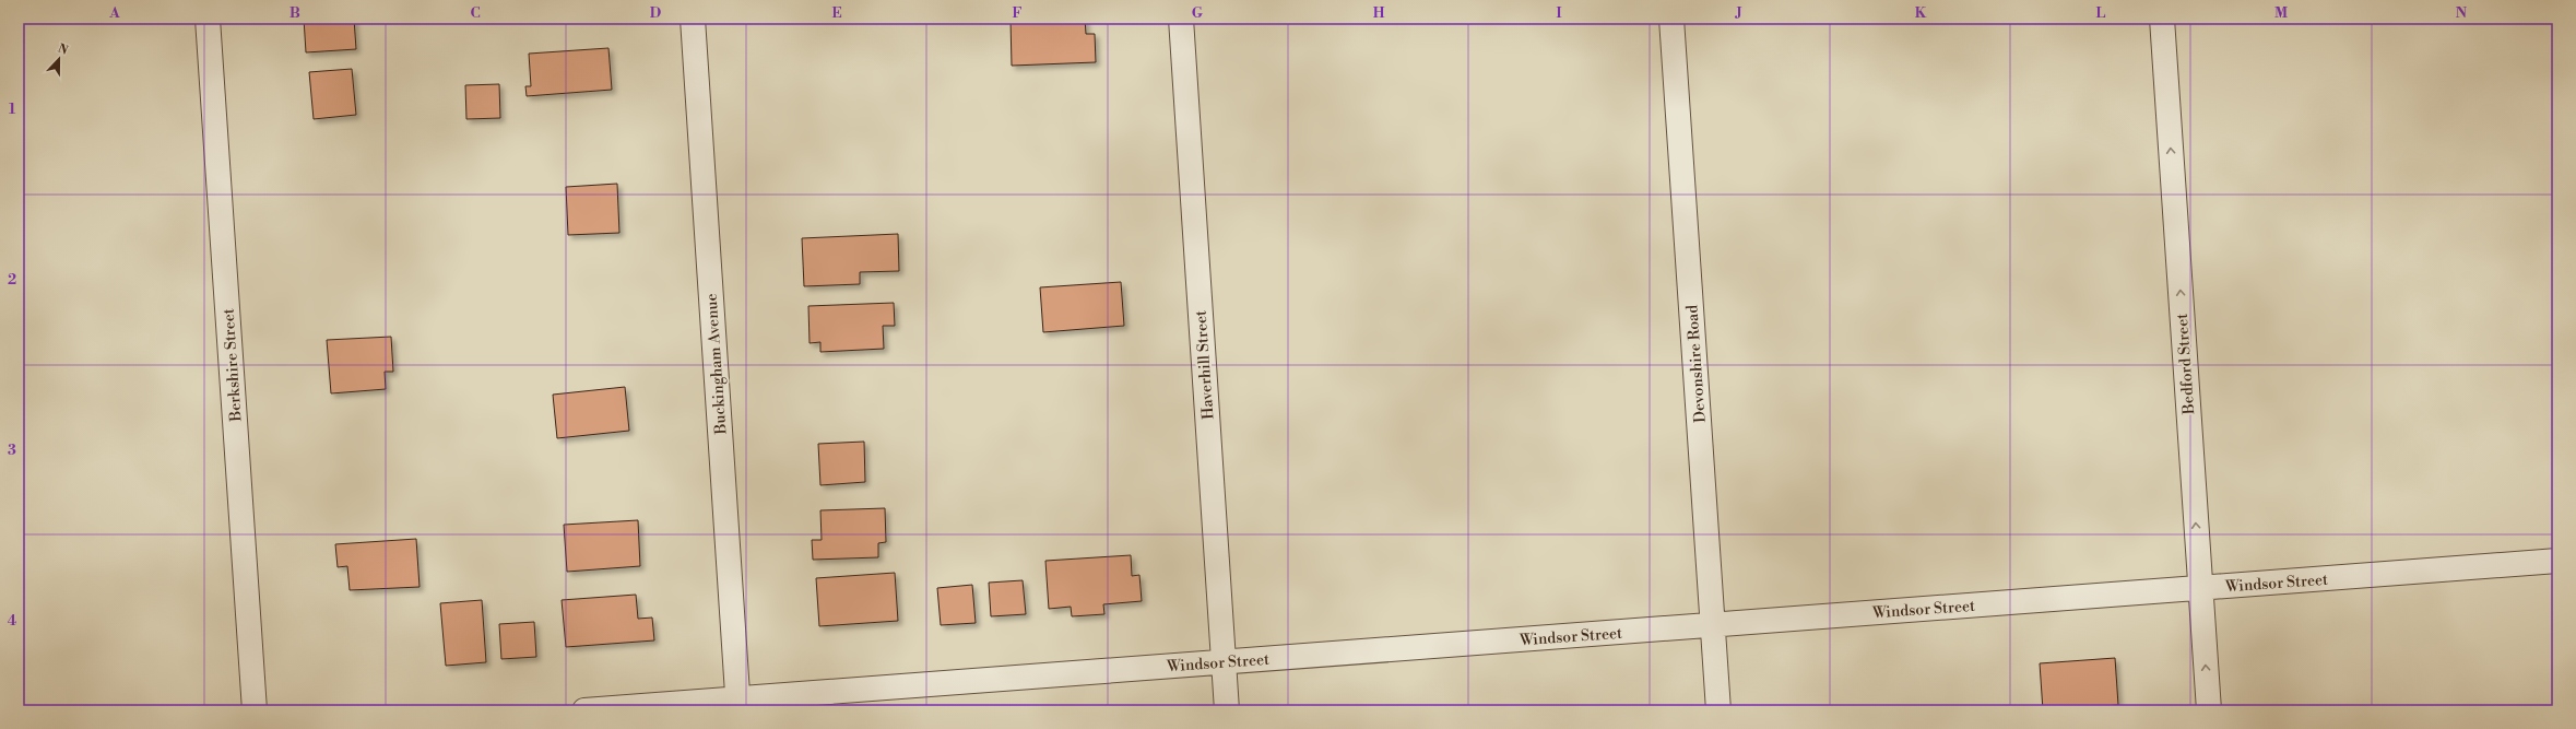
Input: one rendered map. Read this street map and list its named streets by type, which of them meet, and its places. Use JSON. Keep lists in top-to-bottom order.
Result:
{
  "streets": {
    "street": [
      "Buckingham Avenue",
      "Devonshire Road",
      "Bedford Street",
      "Berkshire Street",
      "Haverhill Street",
      "Windsor Street"
    ]
  },
  "crossings": [
    ["Buckingham Avenue", "Windsor Street"],
    ["Devonshire Road", "Windsor Street"],
    ["Bedford Street", "Windsor Street"],
    ["Haverhill Street", "Windsor Street"]
  ],
  "one_way": ["Bedford Street"],
  "north": "top",
  "grid": {
    "columns": [
      "A",
      "B",
      "C",
      "D",
      "E",
      "F",
      "G",
      "H",
      "I",
      "J",
      "K",
      "L",
      "M",
      "N"
    ],
    "rows": [
      "1",
      "2",
      "3",
      "4"
    ]
  }
}
